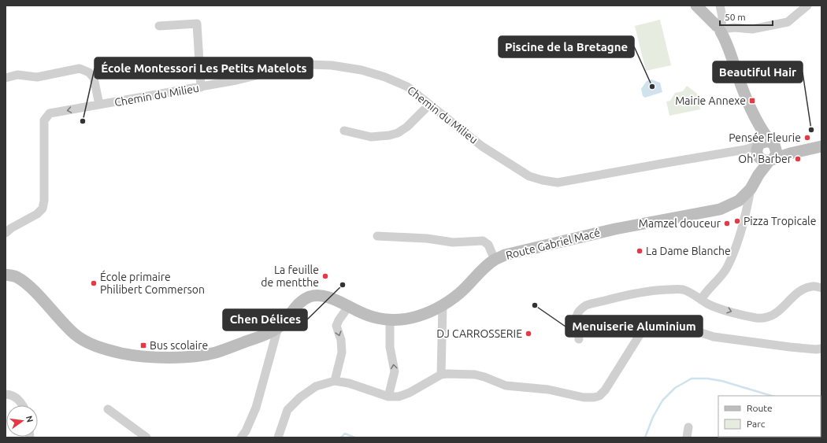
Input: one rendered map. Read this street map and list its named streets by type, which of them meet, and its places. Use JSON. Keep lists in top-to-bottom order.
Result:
{
  "streets": {
    "street": ["Chemin du Milieu", "Route Gabriel Macé"]
  },
  "crossings": [
    ["Chemin du Milieu", "Route Gabriel Macé"]
  ],
  "places": {
    "other": [
      "Piscine de la Bretagne",
      "École Montessori Les Petits Matelots",
      "Beautiful Hair",
      "Pensée Fleurie",
      "Oh' Barber",
      "Pizza Tropicale",
      "Mamzel douceur",
      "La Dame Blanche",
      "La feuille de mentthe",
      "École primaire Philibert Commerson",
      "Chen Délices",
      "Menuiserie Aluminium",
      "DJ CARROSSERIE"
    ],
    "transit": ["Mairie Annexe", "Bus scolaire"]
  },
  "legend": ["Route", "Parc"],
  "scale_bar": "50 m",
  "north": "right"
}
